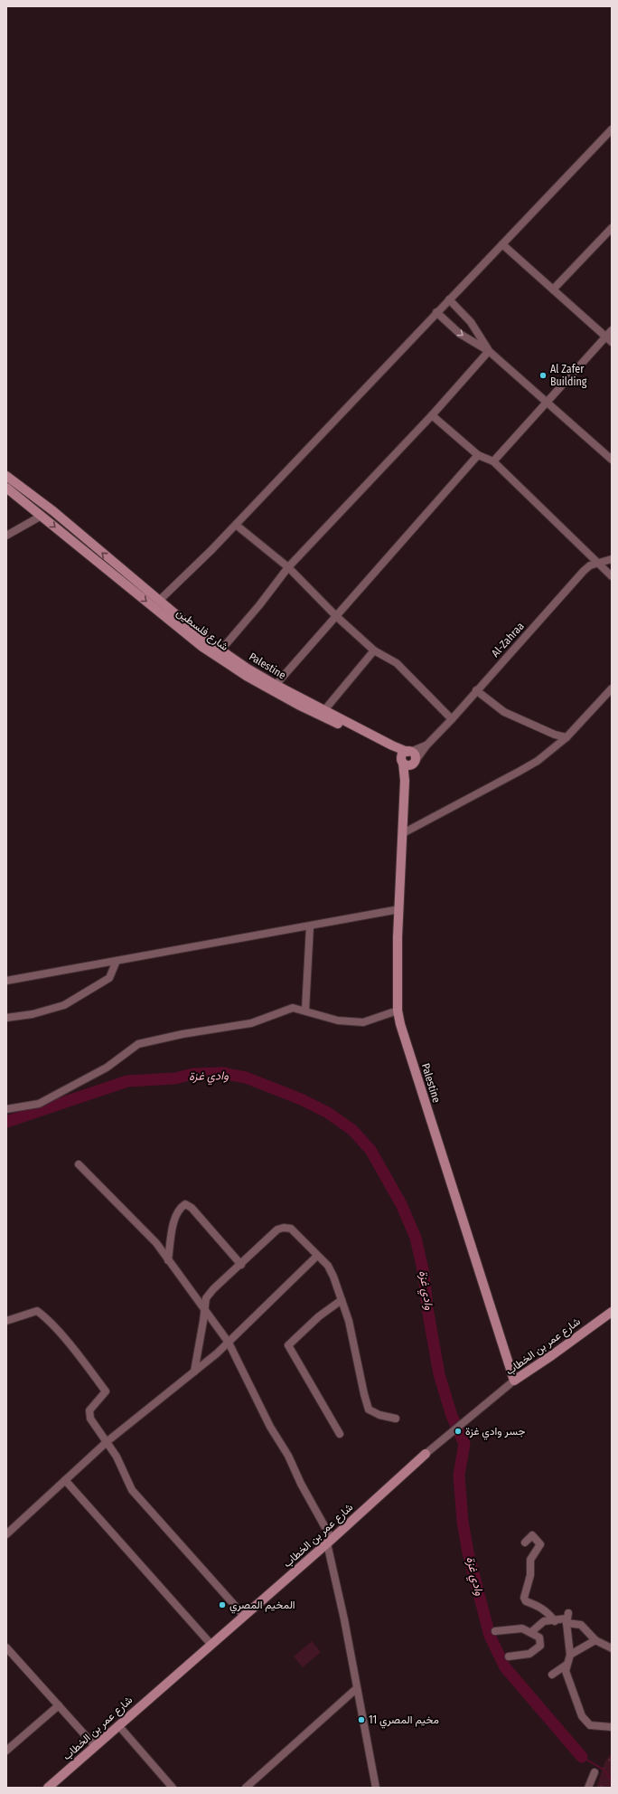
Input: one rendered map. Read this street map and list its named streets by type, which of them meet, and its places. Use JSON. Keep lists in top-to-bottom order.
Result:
{
  "streets": {
    "street": [
      "شارع فلسطين",
      "Al-Zahraa",
      "Palestine",
      "شارع عمر بن الخطاب"
    ]
  },
  "crossings": [
    ["شارع فلسطين", "Al-Zahraa"],
    ["شارع فلسطين", "Palestine"],
    ["Al-Zahraa", "Palestine"],
    ["Palestine", "شارع عمر بن الخطاب"]
  ],
  "one_way": ["شارع فلسطين"],
  "water": ["وادي غزة"],
  "places": [
    "Al Zafer Building",
    "جسر وادي غزة",
    "المخيم المصري",
    "مخيم المصري 11"
  ]
}
